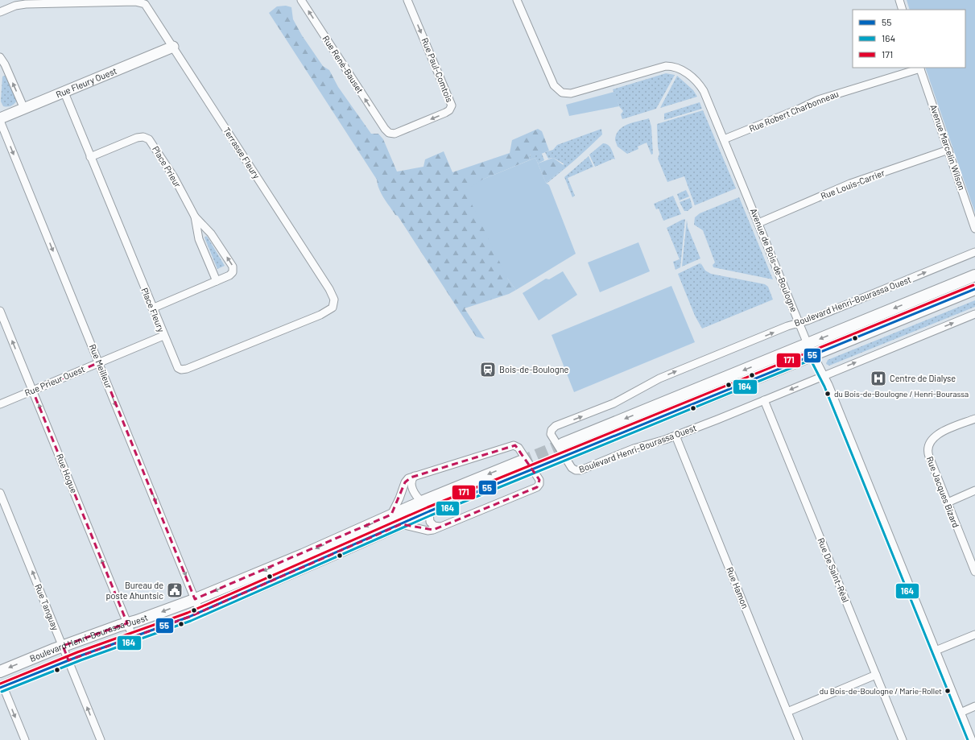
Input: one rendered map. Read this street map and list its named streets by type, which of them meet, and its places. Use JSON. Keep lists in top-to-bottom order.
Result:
{
  "streets": {
    "main road": ["Boulevard Henri-Bourassa Ouest"],
    "street": [
      "Rue René-Bauset",
      "Rue Paul-Comtois",
      "Rue Fleury Ouest",
      "Rue Robert Charbonneau",
      "Avenue Marcelin Wilson",
      "Terrasse Fleury",
      "Place Prieur",
      "Rue Louis-Carrier",
      "Avenue de Bois-de-Boulogne",
      "Place Fleury",
      "Rue Meilleur",
      "Rue Prieur Ouest",
      "Rue Hogue",
      "Rue Jacques Bizard",
      "Rue De Saint-Réal",
      "Rue Hamon",
      "Rue Tanguay"
    ]
  },
  "crossings": [
    ["Rue René-Bauset", "Rue Paul-Comtois"],
    ["Rue Fleury Ouest", "Terrasse Fleury"],
    ["Rue Fleury Ouest", "Place Fleury"],
    ["Rue Robert Charbonneau", "Avenue Marcelin Wilson"],
    ["Rue Robert Charbonneau", "Avenue de Bois-de-Boulogne"],
    ["Avenue Marcelin Wilson", "Rue Louis-Carrier"],
    ["Terrasse Fleury", "Place Fleury"],
    ["Place Prieur", "Place Fleury"],
    ["Rue Louis-Carrier", "Avenue de Bois-de-Boulogne"],
    ["Avenue de Bois-de-Boulogne", "Boulevard Henri-Bourassa Ouest"],
    ["Boulevard Henri-Bourassa Ouest", "Rue Meilleur"],
    ["Boulevard Henri-Bourassa Ouest", "Rue Hogue"],
    ["Boulevard Henri-Bourassa Ouest", "Rue De Saint-Réal"],
    ["Boulevard Henri-Bourassa Ouest", "Rue Hamon"],
    ["Boulevard Henri-Bourassa Ouest", "Rue Tanguay"],
    ["Place Fleury", "Rue Prieur Ouest"],
    ["Rue Meilleur", "Rue Prieur Ouest"],
    ["Rue Prieur Ouest", "Rue Hogue"]
  ],
  "one_way": [
    "Rue René-Bauset",
    "Rue Meilleur",
    "Rue Hogue",
    "Rue Tanguay"
  ],
  "places": {
    "station": ["Bois-de-Boulogne"],
    "hospital": ["Centre de Dialyse"],
    "other": ["du Bois-de-Boulogne / Henri-Bourassa", "du Bois-de-Boulogne / Marie-Rollet"],
    "public building": ["Bureau de poste Ahuntsic"]
  },
  "lines": ["transit line 171", "transit line 55", "transit line 164"],
  "legend": ["55", "164", "171"]
}
